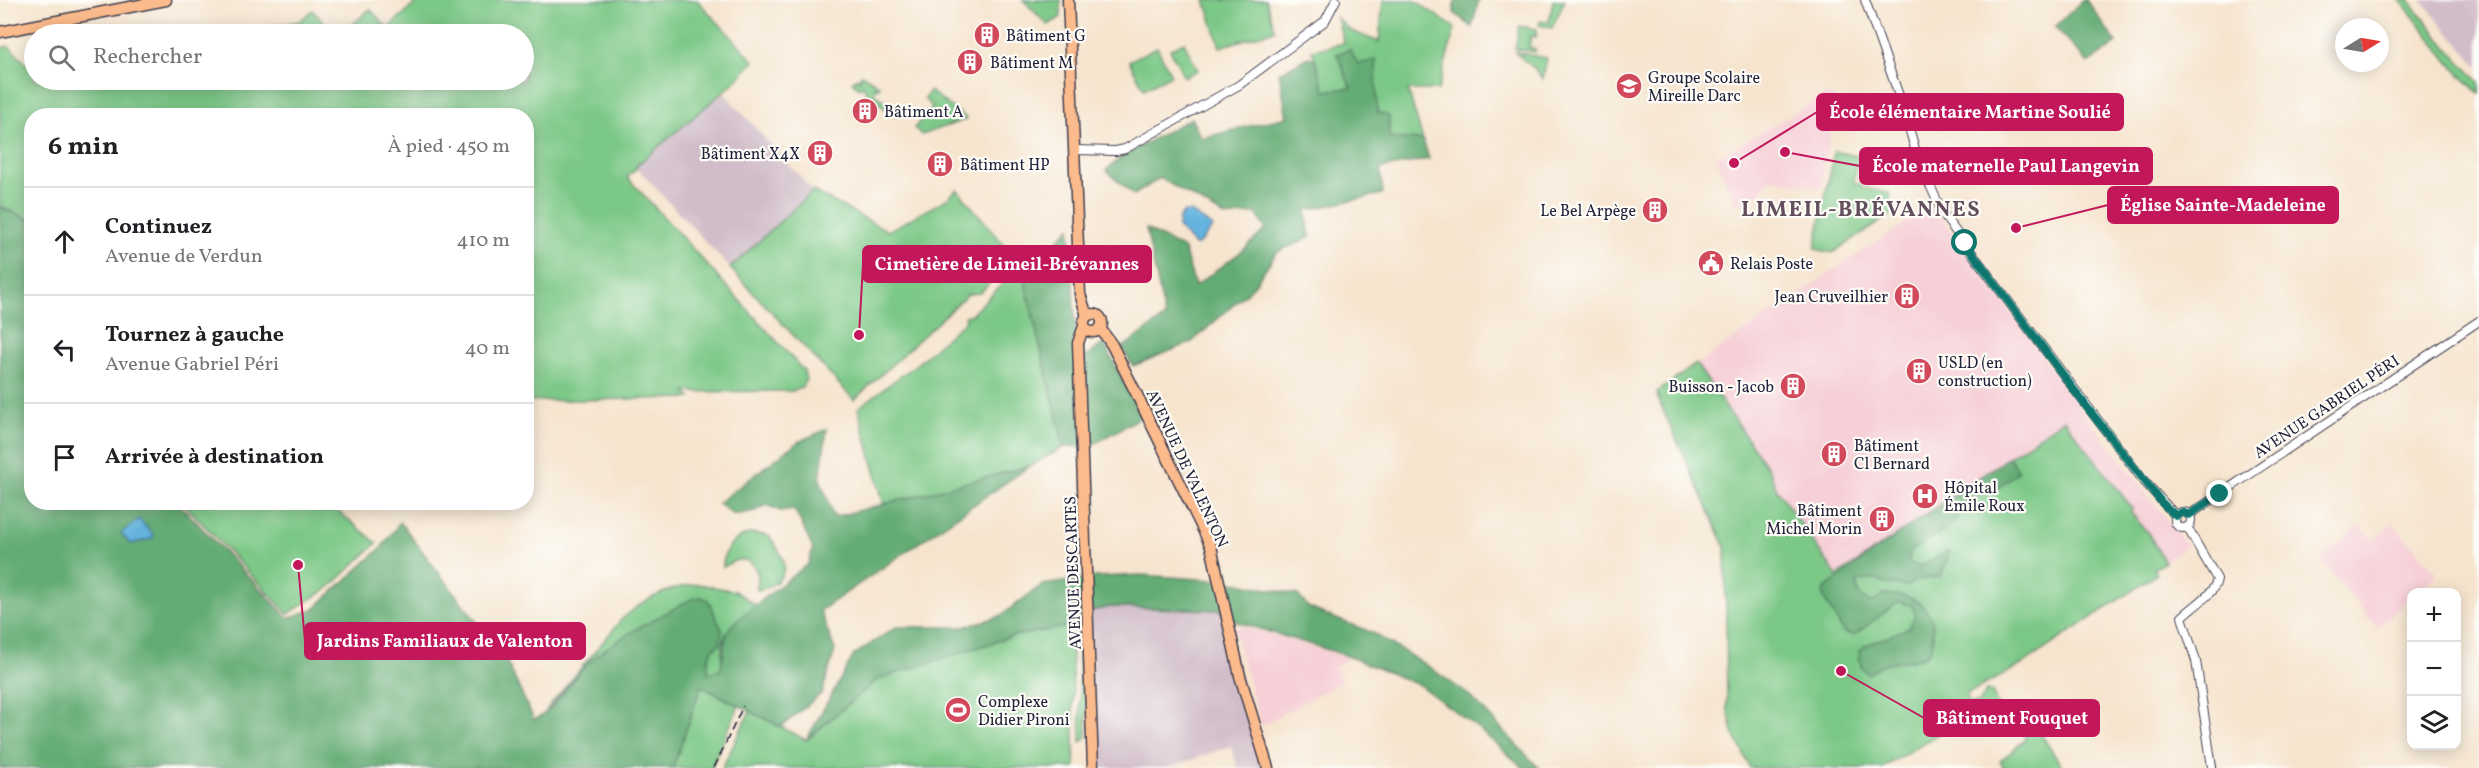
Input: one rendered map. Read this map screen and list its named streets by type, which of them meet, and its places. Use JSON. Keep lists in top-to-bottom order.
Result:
{
  "streets": {
    "main road": ["AVENUE DE VALENTON", "AVENUE DESCARTES"],
    "street": ["AVENUE GABRIEL PÉRI"]
  },
  "crossings": [
    ["AVENUE DE VALENTON", "AVENUE DESCARTES"]
  ],
  "districts": ["LIMEIL-BRÉVANNES"],
  "places": {
    "building": [
      "Bâtiment G",
      "Bâtiment M",
      "Bâtiment A",
      "Bâtiment X4X",
      "Bâtiment HP",
      "Le Bel Arpège",
      "Jean Cruveilhier",
      "USLD (en construction)",
      "Buisson - Jacob",
      "Bâtiment Cl Bernard",
      "Bâtiment Michel Morin"
    ],
    "school or university": ["Groupe Scolaire Mireille Darc"],
    "other": [
      "École maternelle Paul Langevin",
      "École élémentaire Martine Soulié",
      "Église Sainte-Madeleine",
      "Cimetière de Limeil-Brévannes",
      "Jardins Familiaux de Valenton",
      "Bâtiment Fouquet"
    ],
    "public building": ["Relais Poste"],
    "hospital": ["Hôpital Émile Roux"],
    "sports": ["Complexe Didier Pironi"]
  },
  "north": "right",
  "page": {
    "search": "Rechercher",
    "heading": ["6 min", "À pied · 450 m"],
    "list": [
      ["Continuez", "Avenue de Verdun", "410 m"],
      ["Tournez à gauche", "Avenue Gabriel Péri", "40 m"],
      "Arrivée à destination"
    ],
    "map_buttons": ["+", "−"]
  }
}
